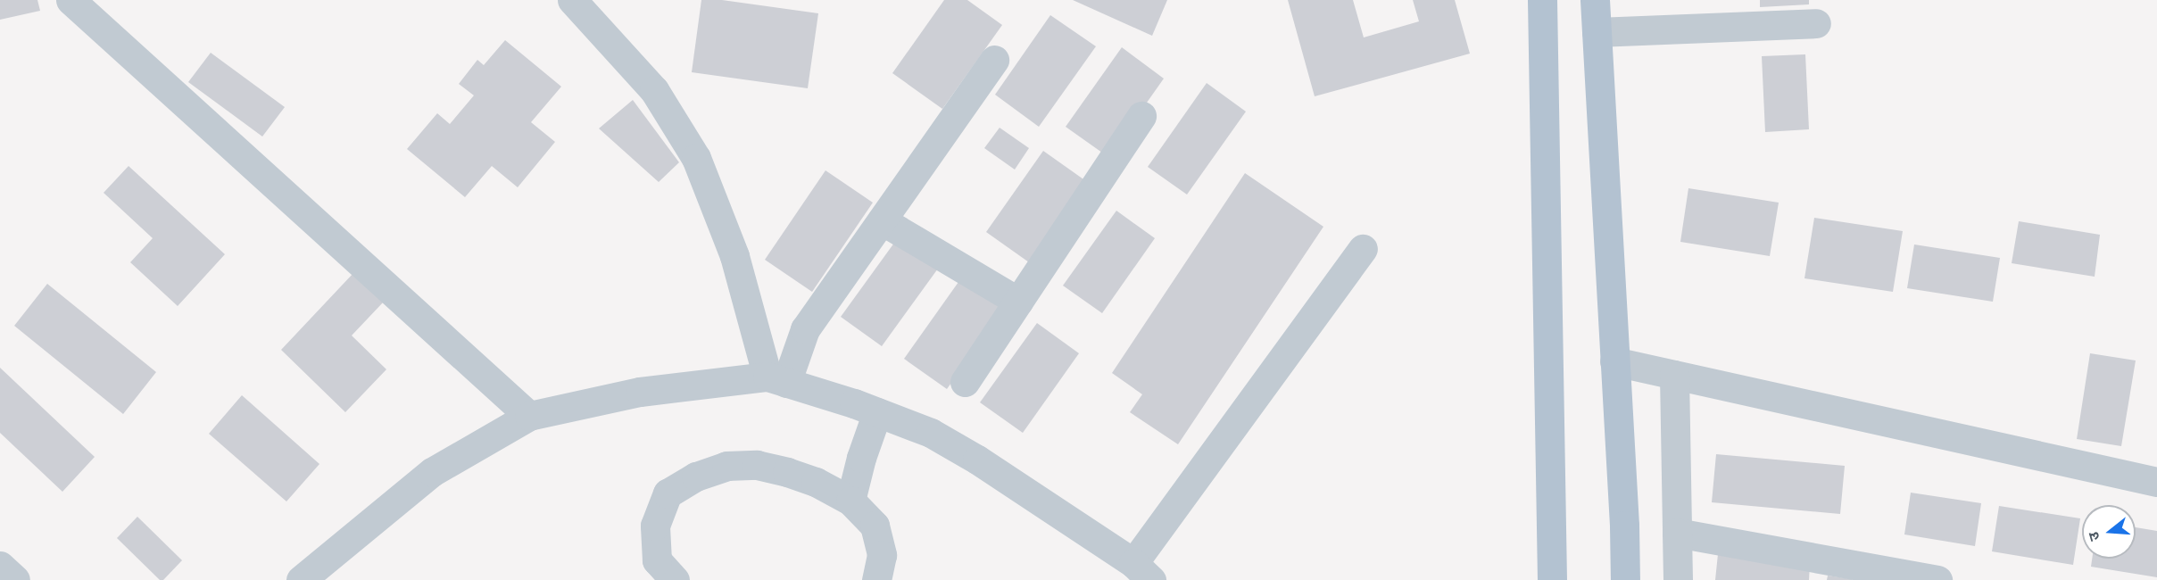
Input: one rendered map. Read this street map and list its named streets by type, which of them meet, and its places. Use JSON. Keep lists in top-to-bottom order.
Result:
{
  "north": "left"
}
